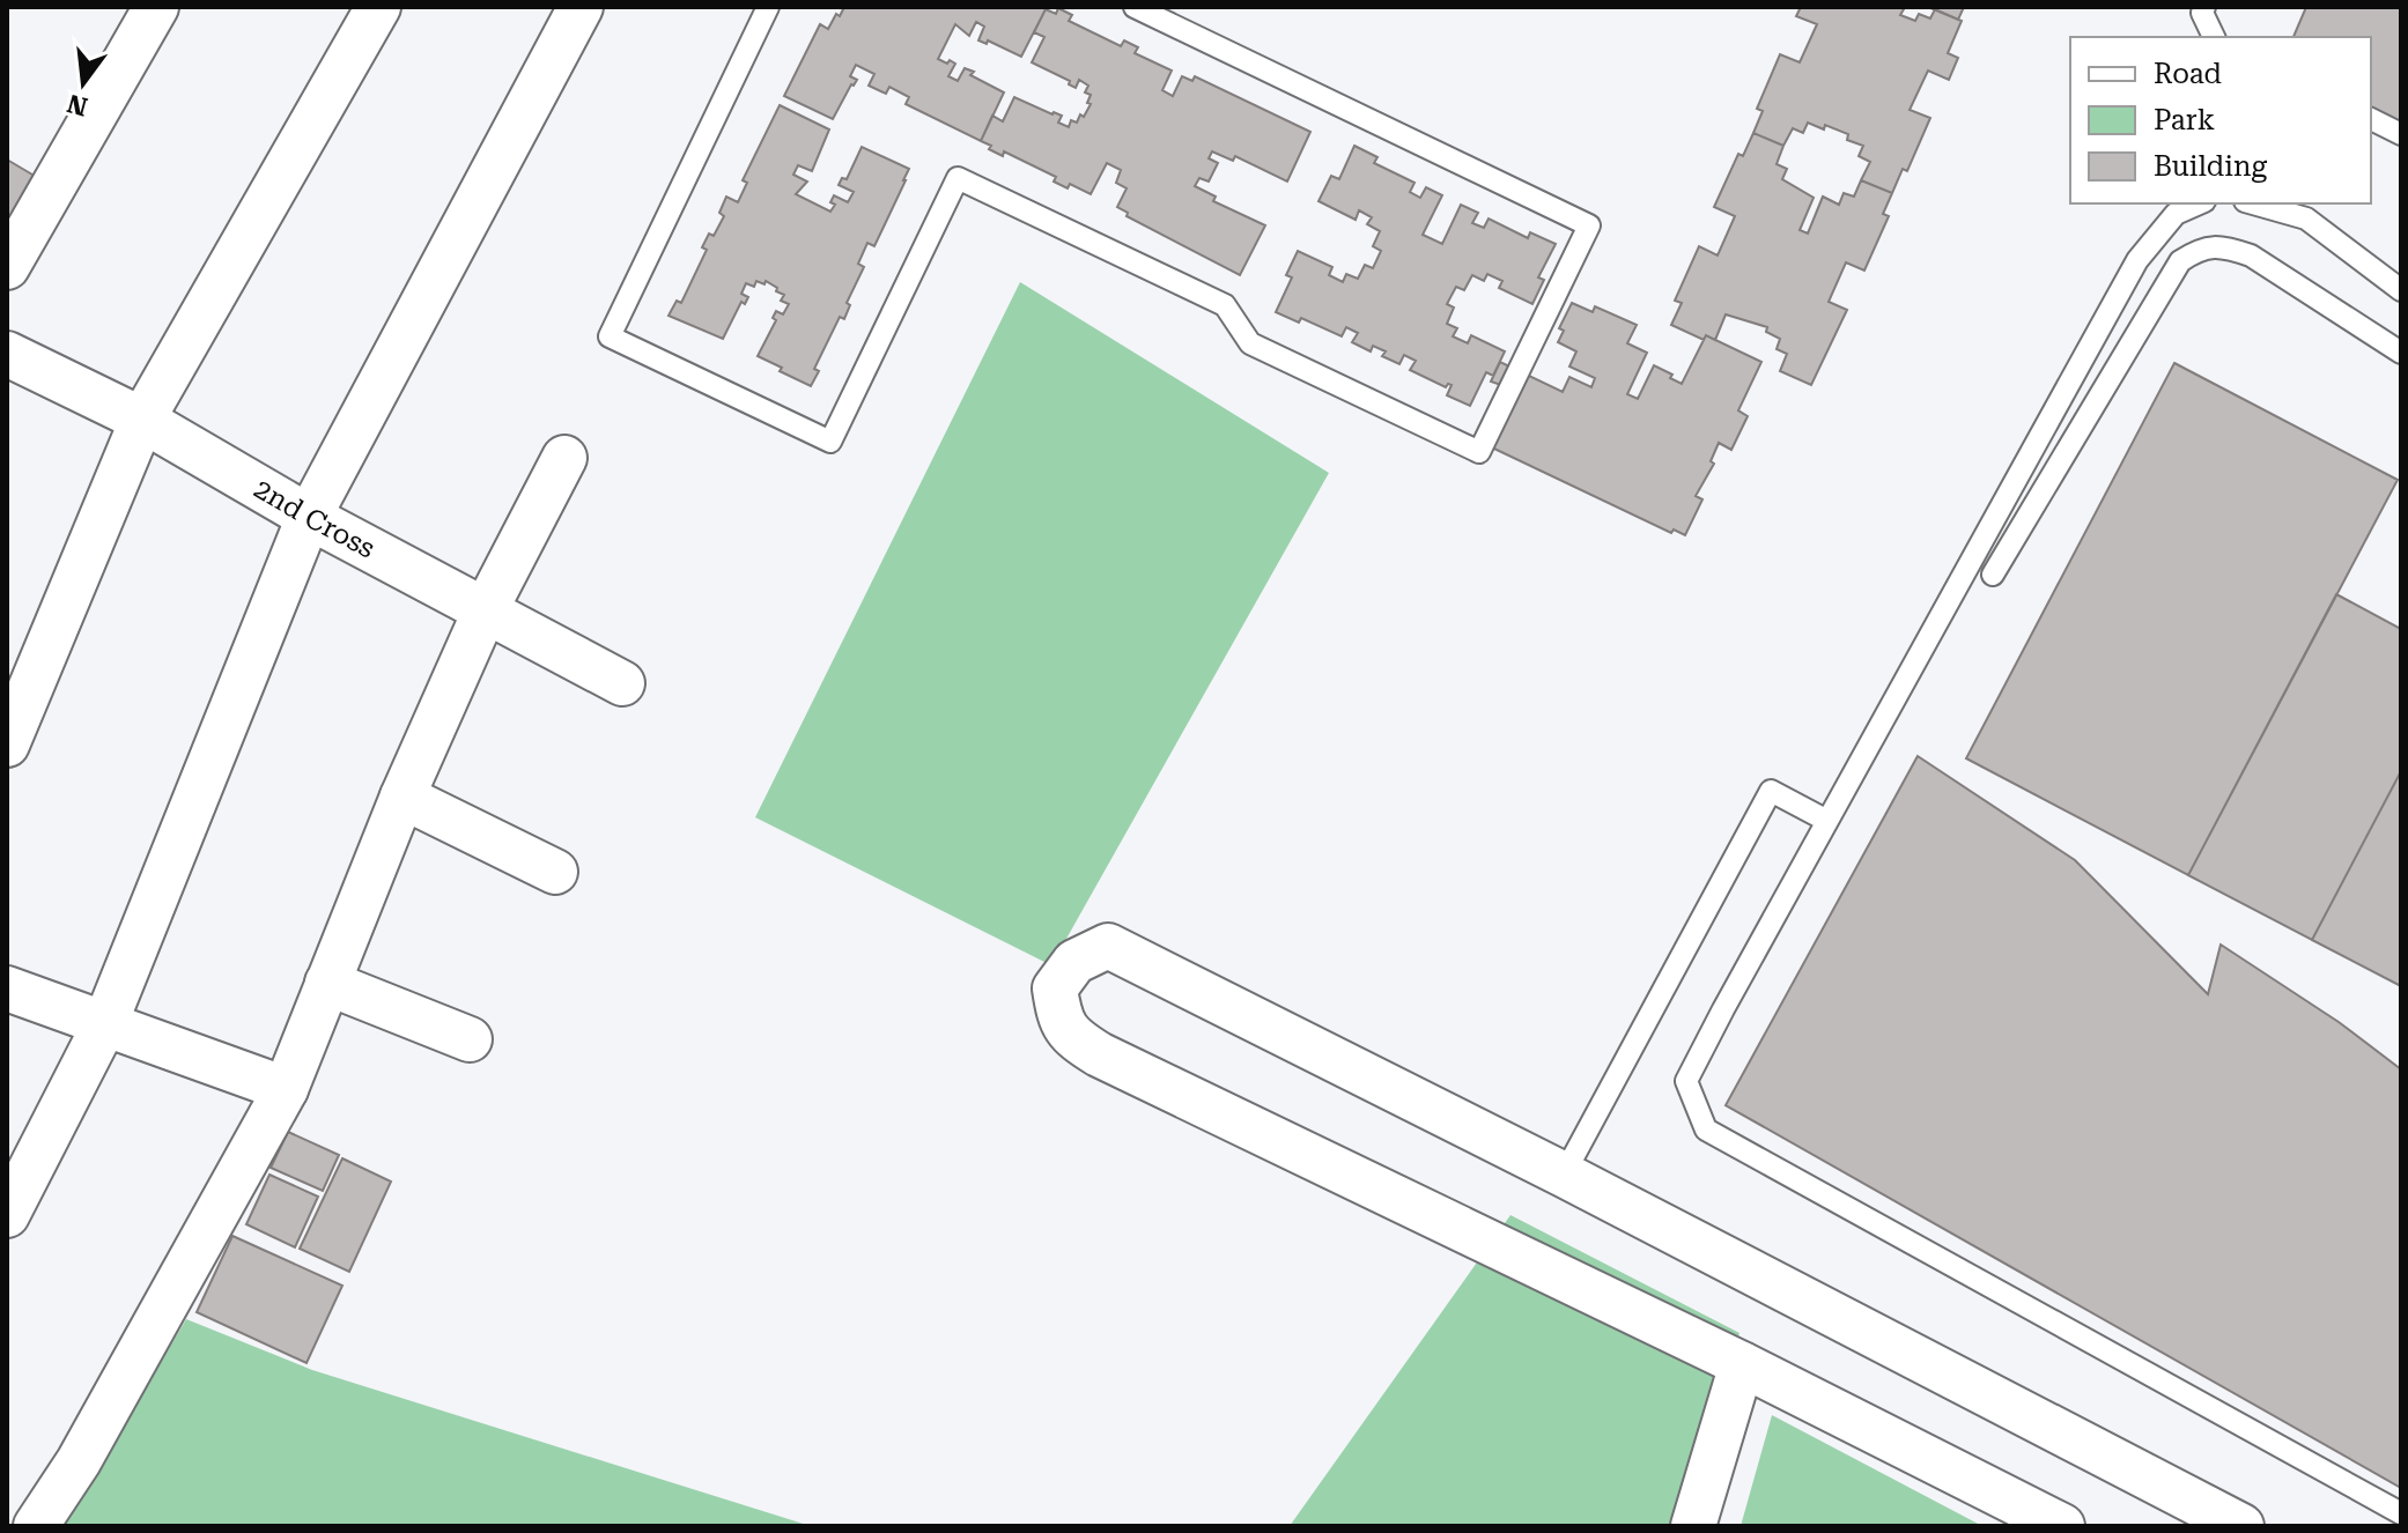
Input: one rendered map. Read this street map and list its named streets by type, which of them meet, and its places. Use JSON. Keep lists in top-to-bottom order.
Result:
{
  "streets": {
    "street": ["2nd Cross"]
  },
  "legend": ["Road", "Park", "Building"],
  "north": "bottom"
}
